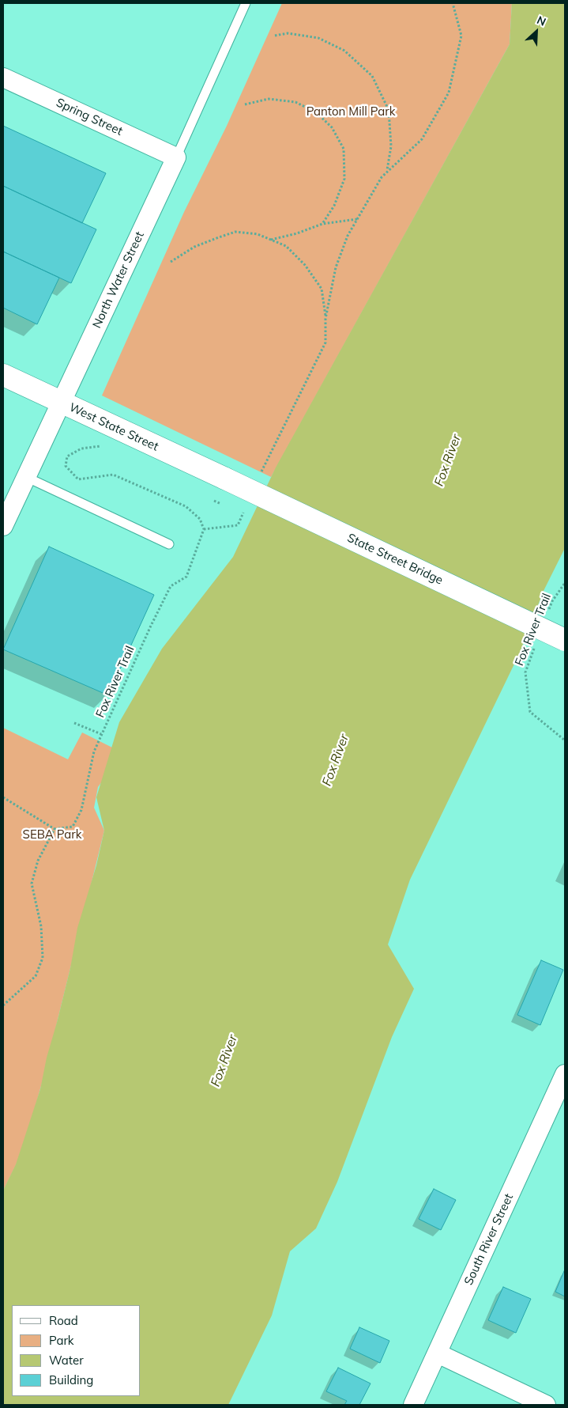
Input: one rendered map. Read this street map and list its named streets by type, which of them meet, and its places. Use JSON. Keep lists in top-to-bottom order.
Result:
{
  "streets": {
    "main road": ["West State Street", "State Street Bridge"],
    "street": ["Spring Street", "North Water Street", "South River Street"],
    "path": ["Fox River Trail"]
  },
  "crossings": [
    ["Spring Street", "North Water Street"],
    ["North Water Street", "West State Street"],
    ["West State Street", "State Street Bridge"]
  ],
  "water": ["Fox River"],
  "parks": ["Panton Mill Park", "SEBA Park"],
  "legend": [
    "Road",
    "Park",
    "Water",
    "Building"
  ],
  "north": "top right"
}
